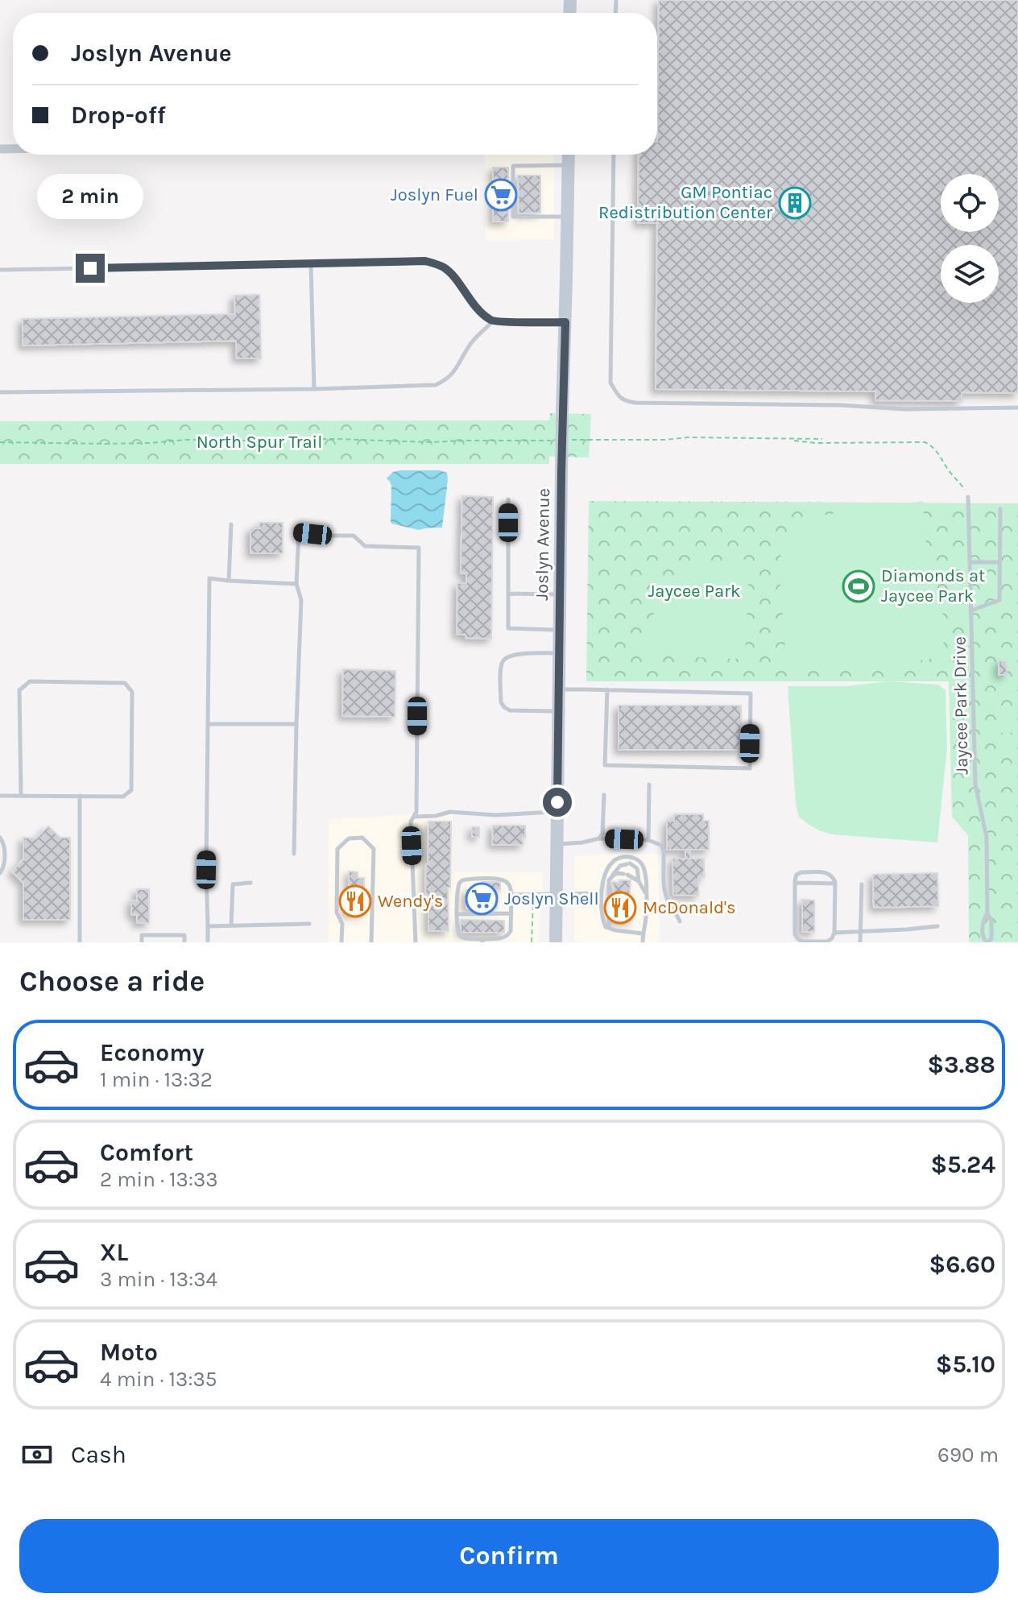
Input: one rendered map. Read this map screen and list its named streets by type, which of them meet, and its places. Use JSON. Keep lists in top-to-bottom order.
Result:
{
  "streets": {
    "main road": ["Joslyn Avenue"],
    "lane": ["Jaycee Park Drive"]
  },
  "parks": ["North Spur Trail", "Jaycee Park"],
  "places": {
    "supermarket": ["Joslyn Fuel", "Joslyn Shell"],
    "building": ["GM Pontiac Redistribution Center"],
    "sports": ["Diamonds at Jaycee Park"],
    "restaurant": ["Wendy's", "McDonald's"]
  },
  "page": {
    "banner": ["Joslyn Avenue", "Drop-off"],
    "bubble": "2 min",
    "heading": "Choose a ride",
    "list": [
      {
        "name": "Economy",
        "note": "1 min · 13:32",
        "value": "$3.88"
      },
      {
        "name": "Comfort",
        "note": "2 min · 13:33",
        "value": "$5.24"
      },
      {
        "name": "XL",
        "note": "3 min · 13:34",
        "value": "$6.60"
      },
      {
        "name": "Moto",
        "note": "4 min · 13:35",
        "value": "$5.10"
      }
    ],
    "pay": ["Cash", "690 m"],
    "buttons": "Confirm"
  }
}
